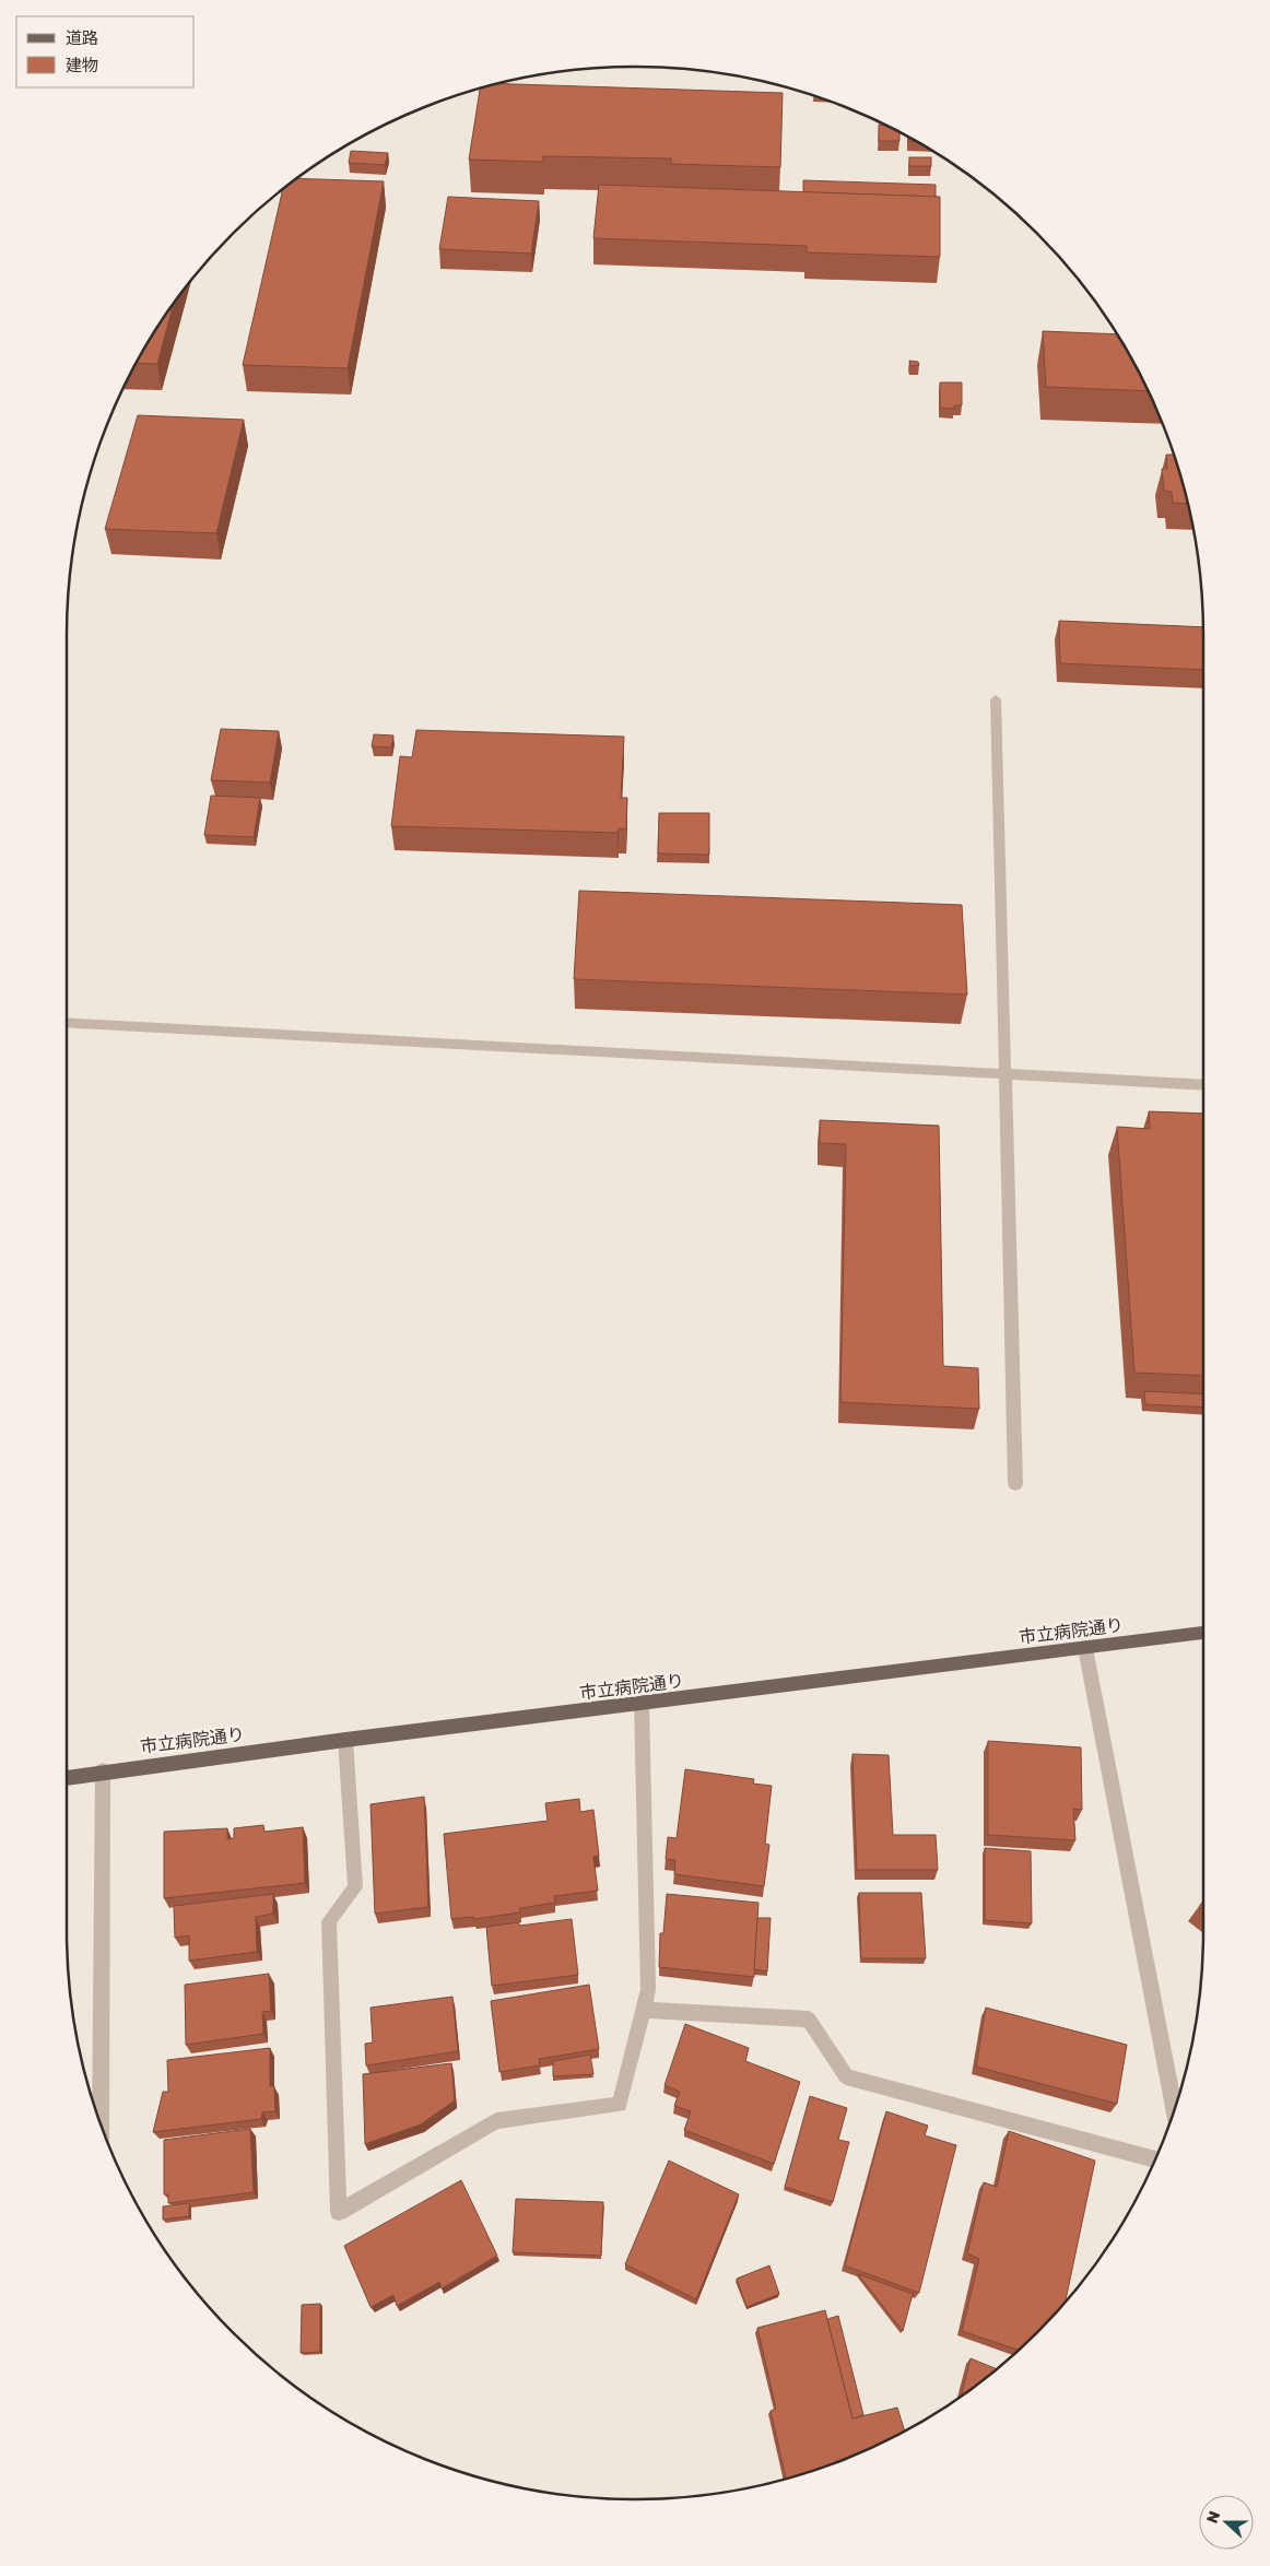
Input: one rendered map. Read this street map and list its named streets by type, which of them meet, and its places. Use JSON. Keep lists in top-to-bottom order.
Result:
{
  "streets": {
    "main road": ["市立病院通り"]
  },
  "legend": ["道路", "建物"],
  "north": "left"
}
